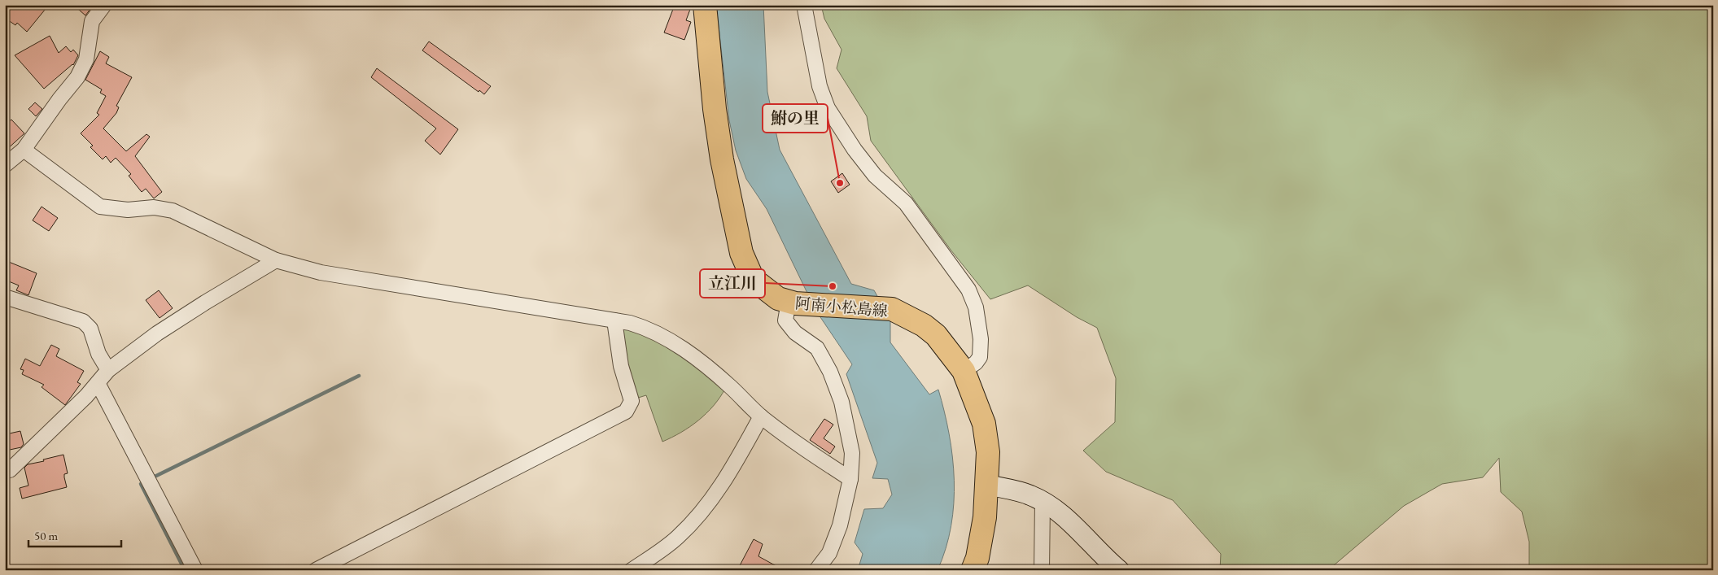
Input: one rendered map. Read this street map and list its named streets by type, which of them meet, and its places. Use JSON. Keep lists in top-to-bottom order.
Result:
{
  "streets": {
    "main road": ["阿南小松島線"]
  },
  "places": ["鮒の里", "立江川"],
  "scale_bar": "50 m"
}
